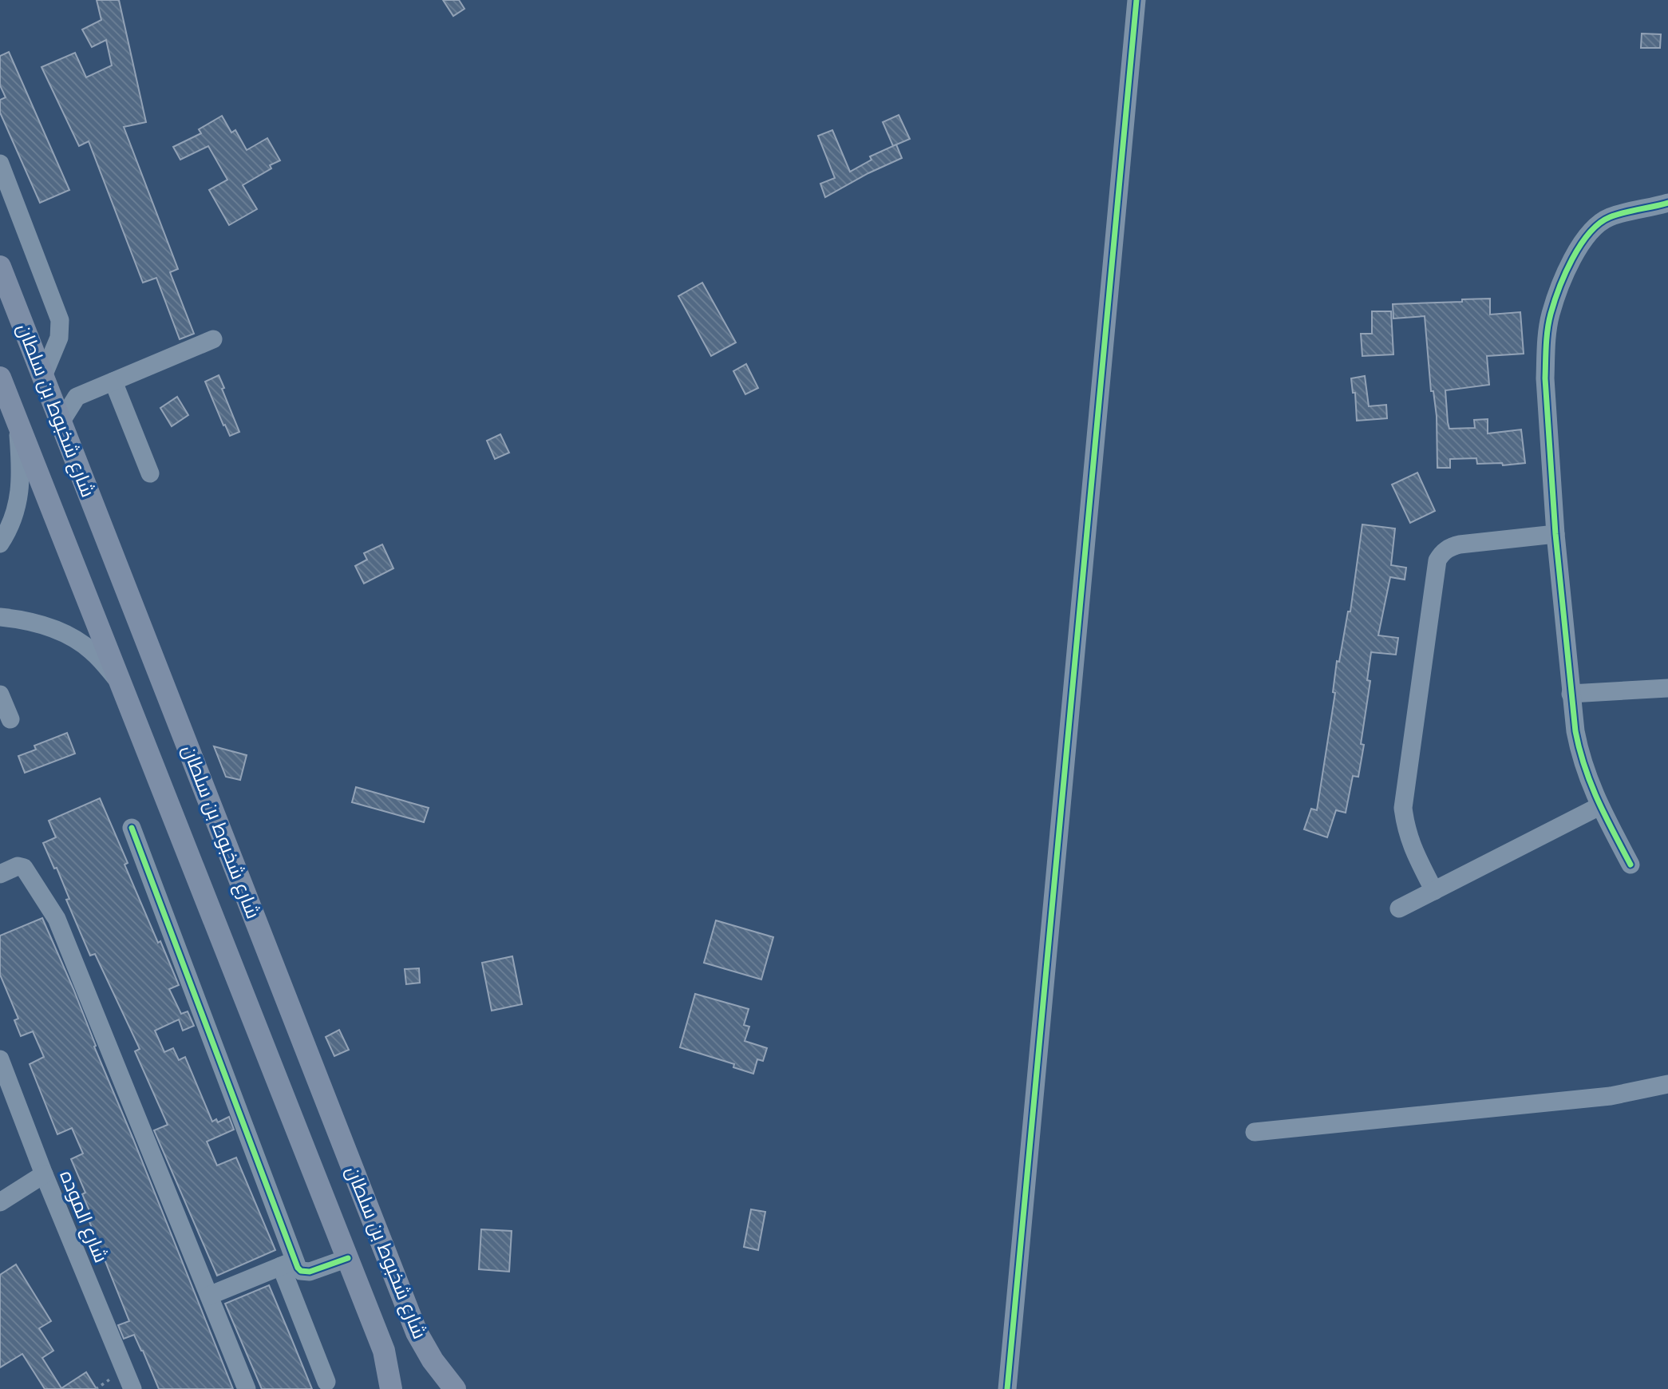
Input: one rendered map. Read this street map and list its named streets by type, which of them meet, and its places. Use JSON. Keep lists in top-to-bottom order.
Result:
{
  "streets": {
    "main road": ["شارع شخبوط بن سلطان"],
    "street": ["شارع الموده"]
  }
}
